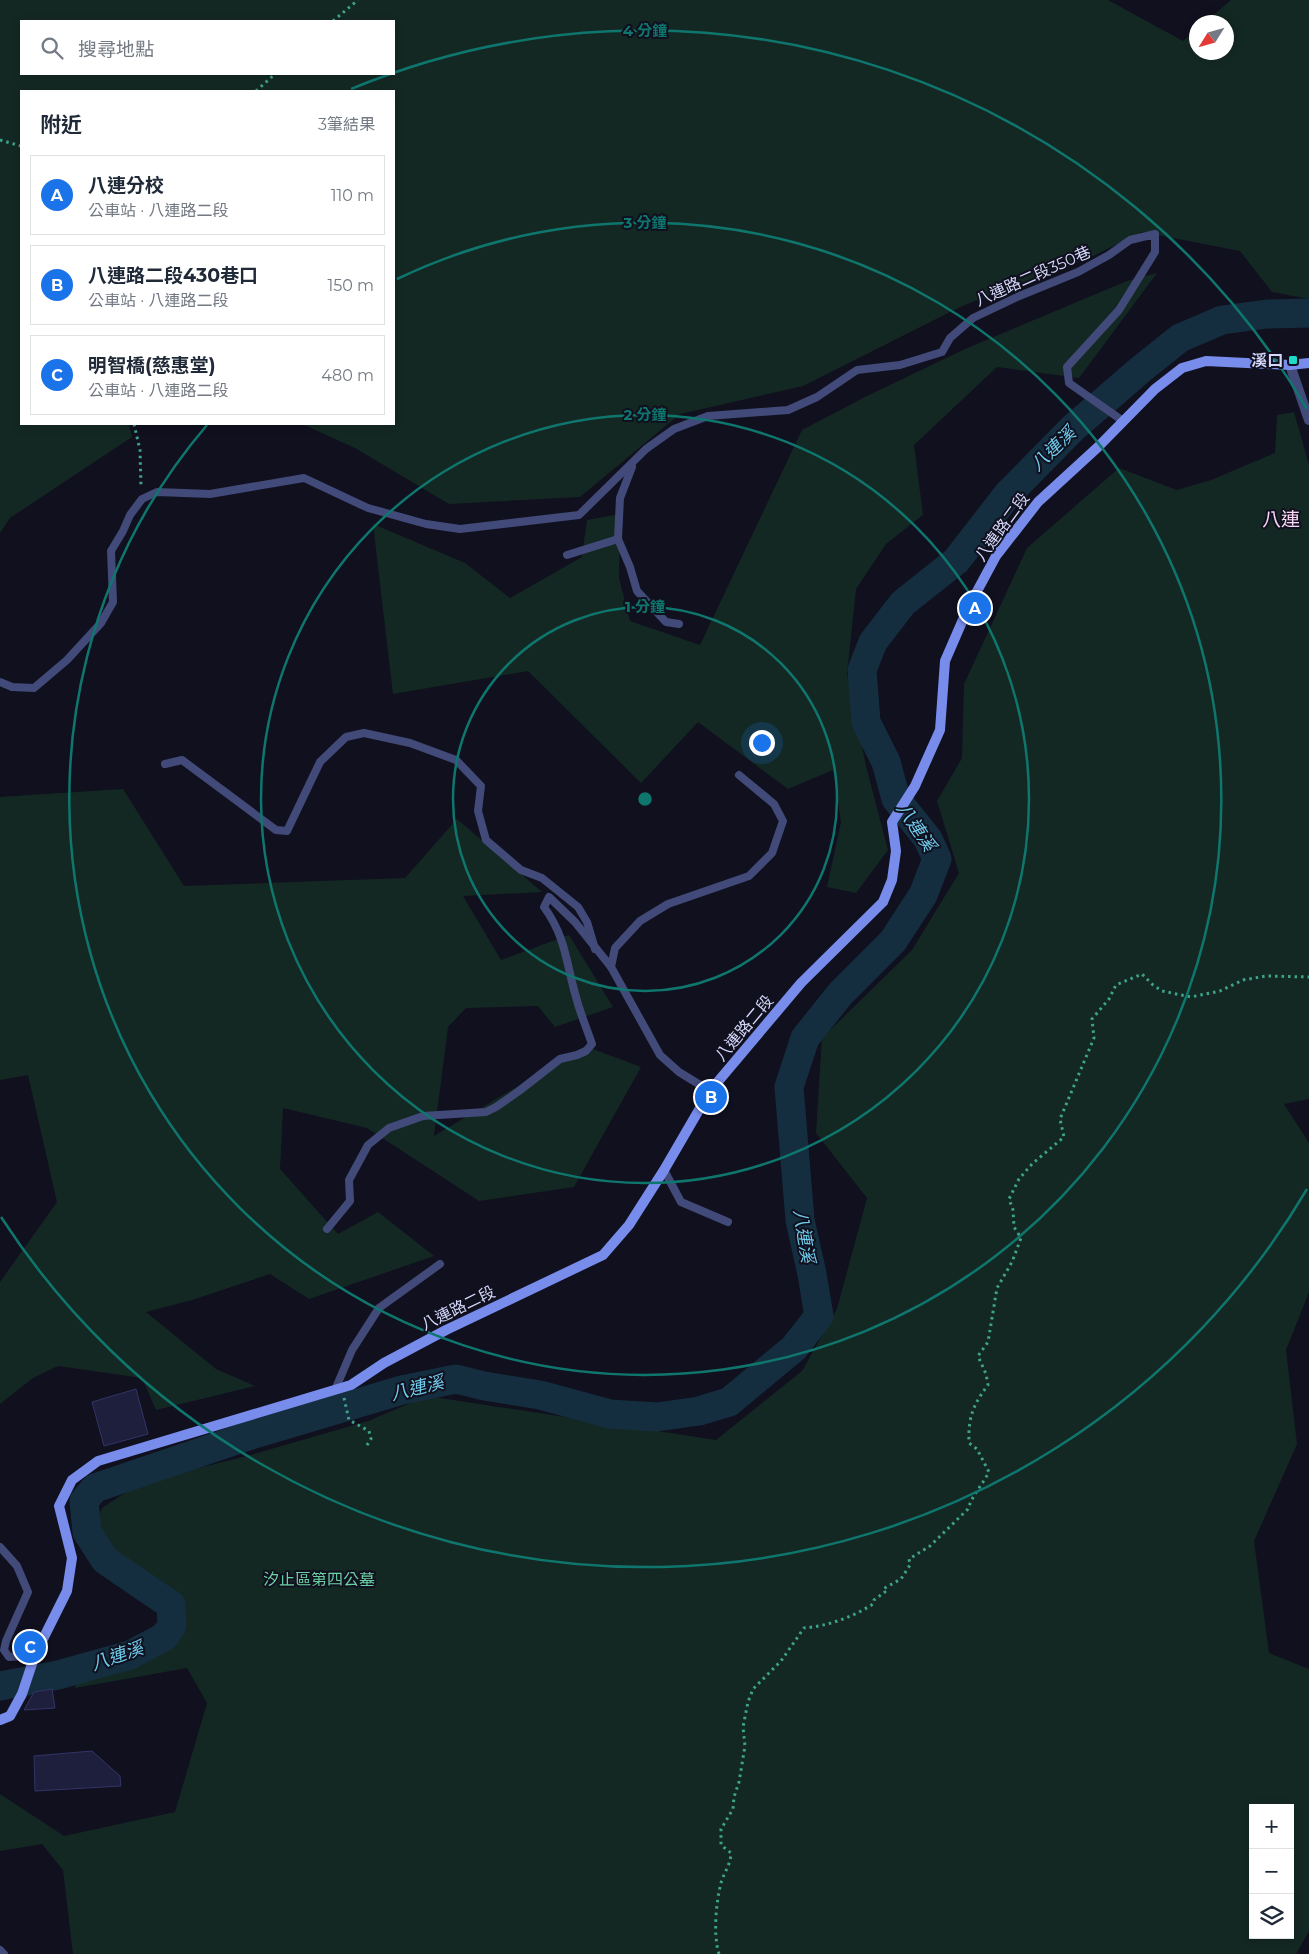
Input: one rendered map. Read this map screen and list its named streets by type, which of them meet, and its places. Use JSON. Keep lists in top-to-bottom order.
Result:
{
  "streets": {
    "street": ["八連路二段"],
    "lane": ["八連路二段350巷"]
  },
  "crossings": [
    ["八連路二段350巷", "八連路二段"]
  ],
  "districts": ["八連"],
  "water": ["八連溪"],
  "parks": ["汐止區第四公墓"],
  "places": {
    "transit": ["溪口"]
  },
  "north": "bottom left",
  "page": {
    "search": "搜尋地點",
    "heading": ["附近", "3筆結果"],
    "list": [
      {
        "mark": "A",
        "name": "八連分校",
        "note": "公車站 · 八連路二段",
        "value": "110 m"
      },
      {
        "mark": "B",
        "name": "八連路二段430巷口",
        "note": "公車站 · 八連路二段",
        "value": "150 m"
      },
      {
        "mark": "C",
        "name": "明智橋(慈惠堂)",
        "note": "公車站 · 八連路二段",
        "value": "480 m"
      }
    ],
    "pins": ["A", "B", "C"],
    "map_buttons": ["+", "−"]
  },
  "rings": [
    "4 分鐘",
    "3 分鐘",
    "2 分鐘",
    "1 分鐘"
  ]
}
